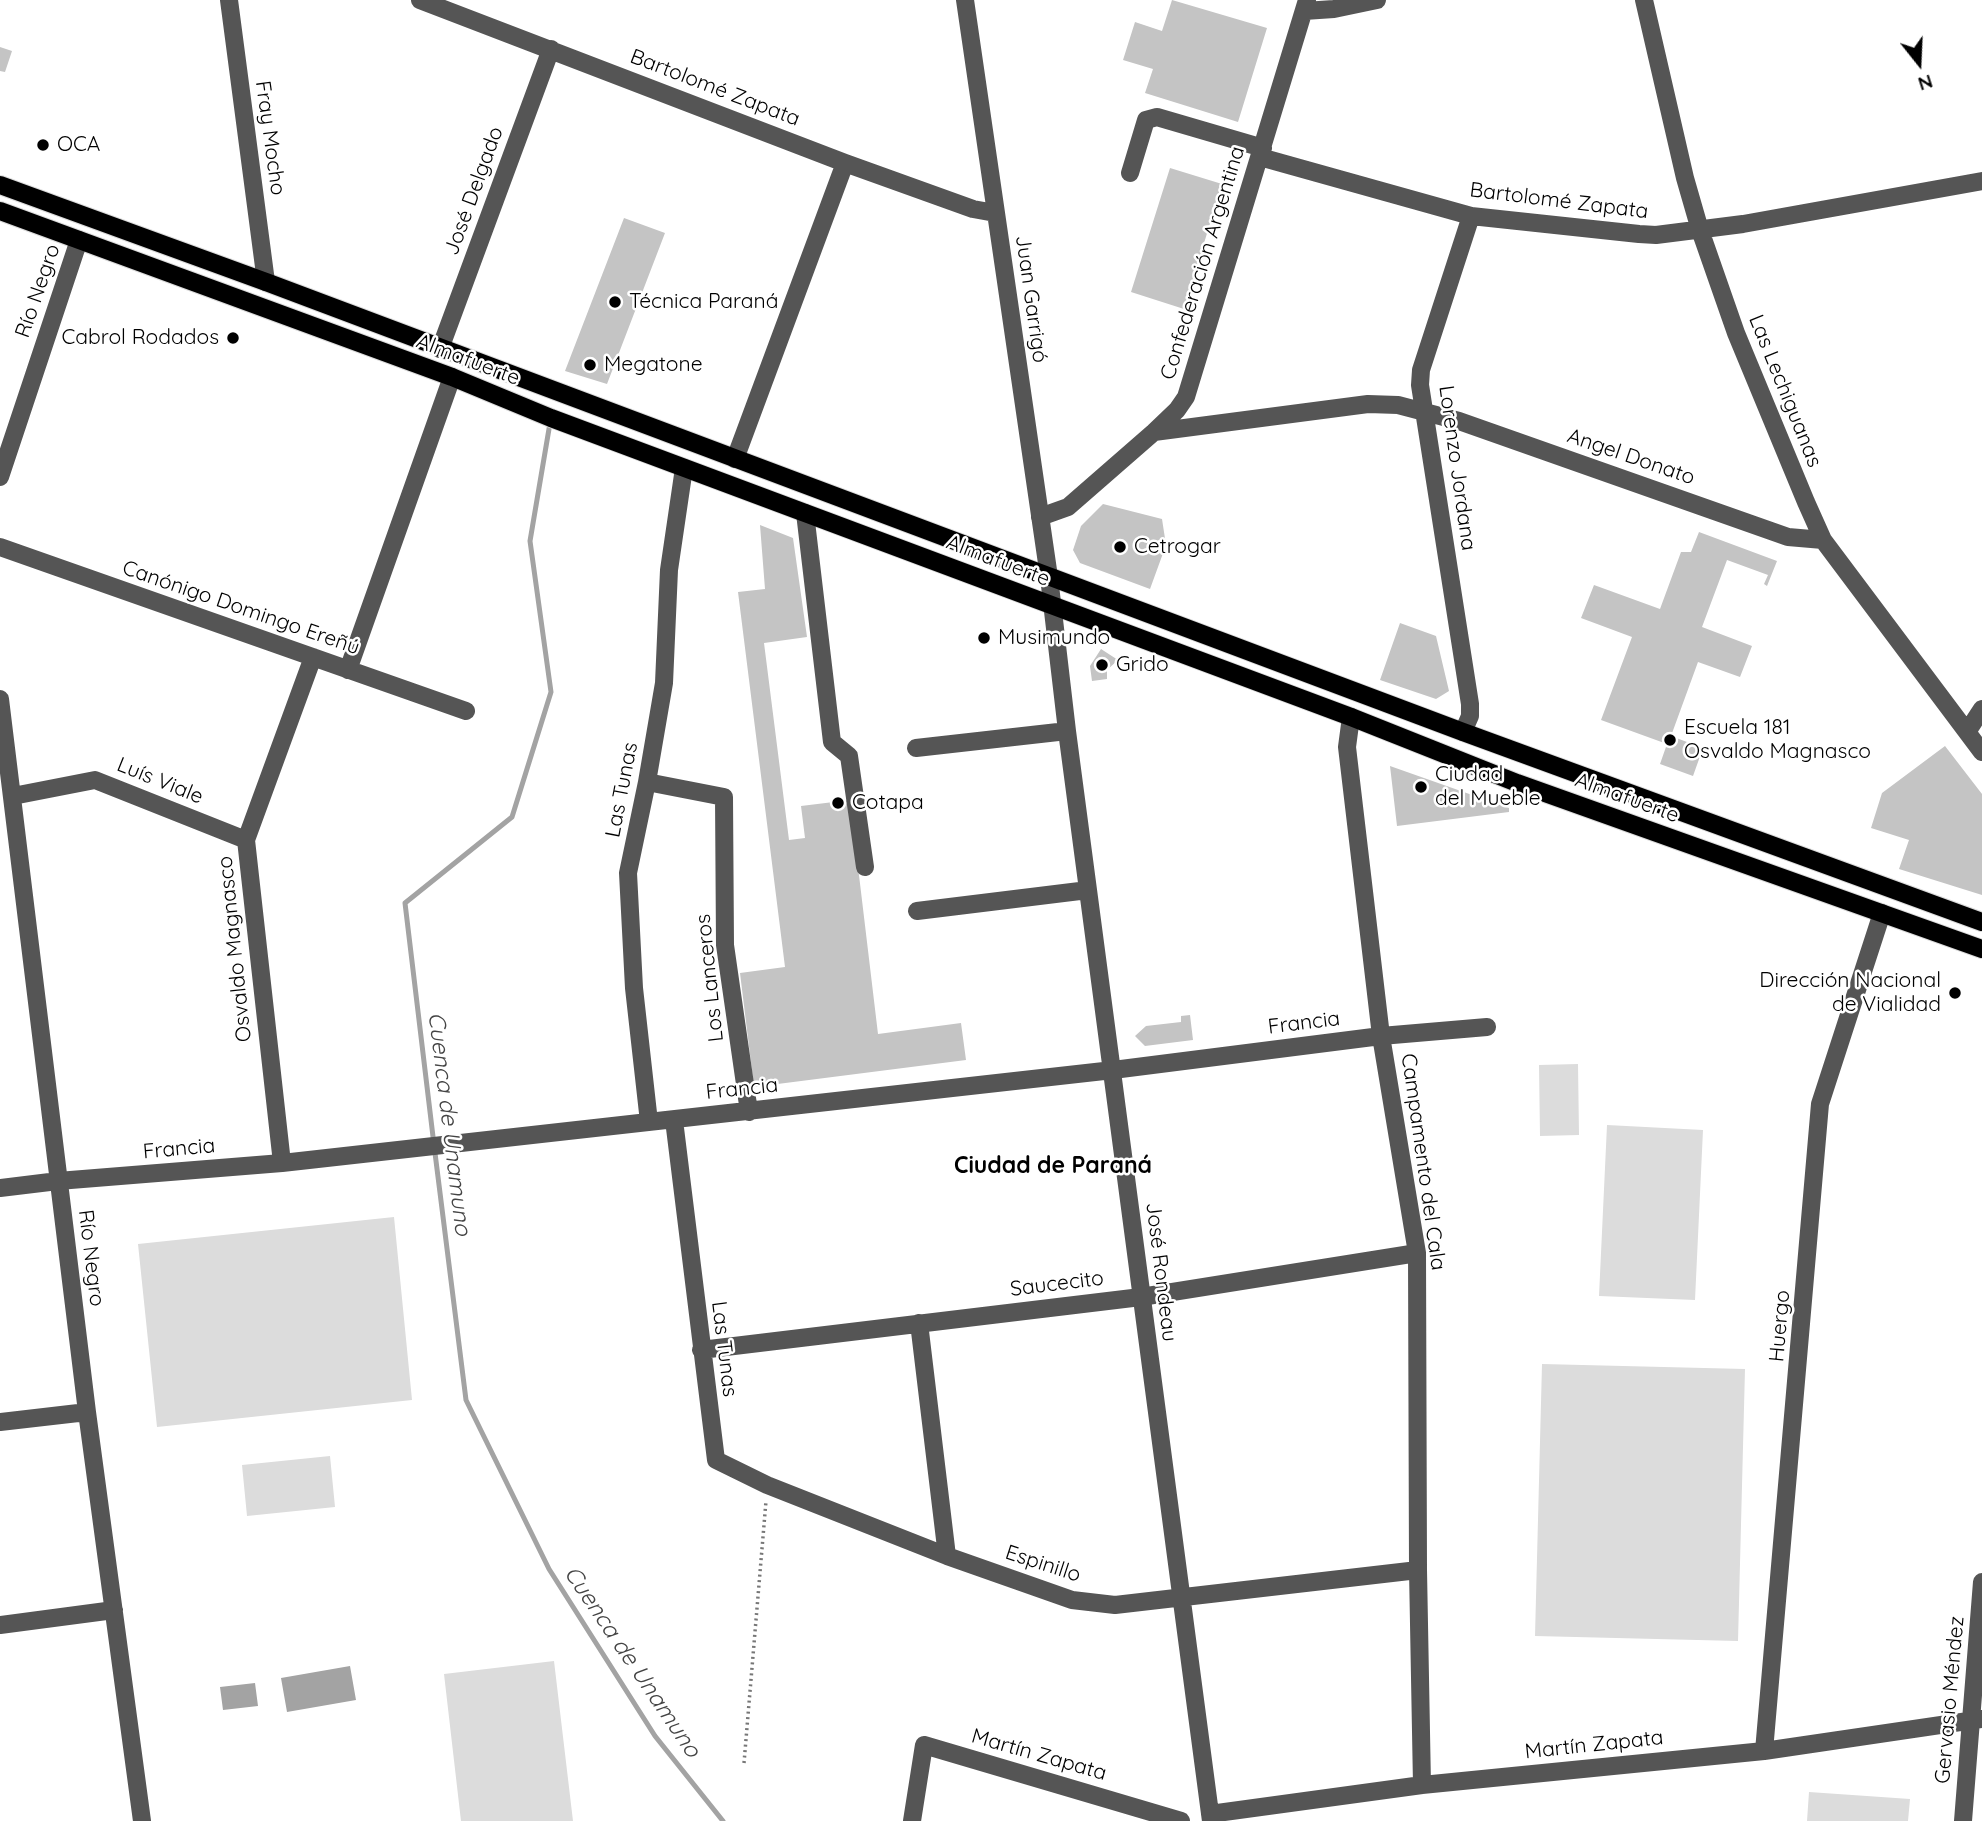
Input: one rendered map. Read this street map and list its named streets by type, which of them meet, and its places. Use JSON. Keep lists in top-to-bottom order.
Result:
{
  "streets": {
    "main road": ["Almafuerte"],
    "street": [
      "Bartolomé Zapata",
      "Fray Mocho",
      "José Delgado",
      "Confederación Argentina",
      "Río Negro",
      "Juan Garrigó",
      "Las Lechiguanas",
      "Angel Donato",
      "Lorenzo Jordana",
      "Canónigo Domingo Ereñú",
      "Luís Viale",
      "Las Tunas",
      "Osvaldo Magnasco",
      "Los Lanceros",
      "Francia",
      "Campamento del Cala",
      "José Rondeau",
      "Saucecito",
      "Huergo",
      "Espinillo",
      "Gervasio Méndez",
      "Martín Zapata"
    ]
  },
  "crossings": [
    ["Bartolomé Zapata", "José Delgado"],
    ["Bartolomé Zapata", "Confederación Argentina"],
    ["Bartolomé Zapata", "Juan Garrigó"],
    ["Bartolomé Zapata", "Las Lechiguanas"],
    ["Bartolomé Zapata", "Lorenzo Jordana"],
    ["Fray Mocho", "Almafuerte"],
    ["José Delgado", "Almafuerte"],
    ["Confederación Argentina", "Juan Garrigó"],
    ["Confederación Argentina", "Angel Donato"],
    ["Río Negro", "Almafuerte"],
    ["Río Negro", "Luís Viale"],
    ["Río Negro", "Francia"],
    ["Juan Garrigó", "Almafuerte"],
    ["Juan Garrigó", "José Rondeau"],
    ["Almafuerte", "Lorenzo Jordana"],
    ["Almafuerte", "Las Tunas"],
    ["Almafuerte", "Campamento del Cala"],
    ["Almafuerte", "José Rondeau"],
    ["Almafuerte", "Huergo"],
    ["Las Lechiguanas", "Angel Donato"],
    ["Angel Donato", "Lorenzo Jordana"],
    ["Canónigo Domingo Ereñú", "Osvaldo Magnasco"],
    ["Luís Viale", "Osvaldo Magnasco"],
    ["Las Tunas", "Los Lanceros"],
    ["Las Tunas", "Francia"],
    ["Las Tunas", "Saucecito"],
    ["Las Tunas", "Espinillo"],
    ["Osvaldo Magnasco", "Francia"],
    ["Los Lanceros", "Francia"],
    ["Francia", "Campamento del Cala"],
    ["Francia", "José Rondeau"],
    ["Campamento del Cala", "Saucecito"],
    ["Campamento del Cala", "Espinillo"],
    ["Campamento del Cala", "Martín Zapata"],
    ["José Rondeau", "Saucecito"],
    ["José Rondeau", "Espinillo"],
    ["José Rondeau", "Martín Zapata"],
    ["Huergo", "Martín Zapata"],
    ["Gervasio Méndez", "Martín Zapata"]
  ],
  "districts": ["Ciudad de Paraná"],
  "water": ["Cuenca de Unamuno"],
  "places": [
    "OCA",
    "Técnica Paraná",
    "Cabrol Rodados",
    "Megatone",
    "Cetrogar",
    "Musimundo",
    "Grido",
    "Escuela 181 Osvaldo Magnasco",
    "Ciudad del Mueble",
    "Cotapa",
    "Dirección Nacional de Vialidad"
  ],
  "north": "bottom"
}
